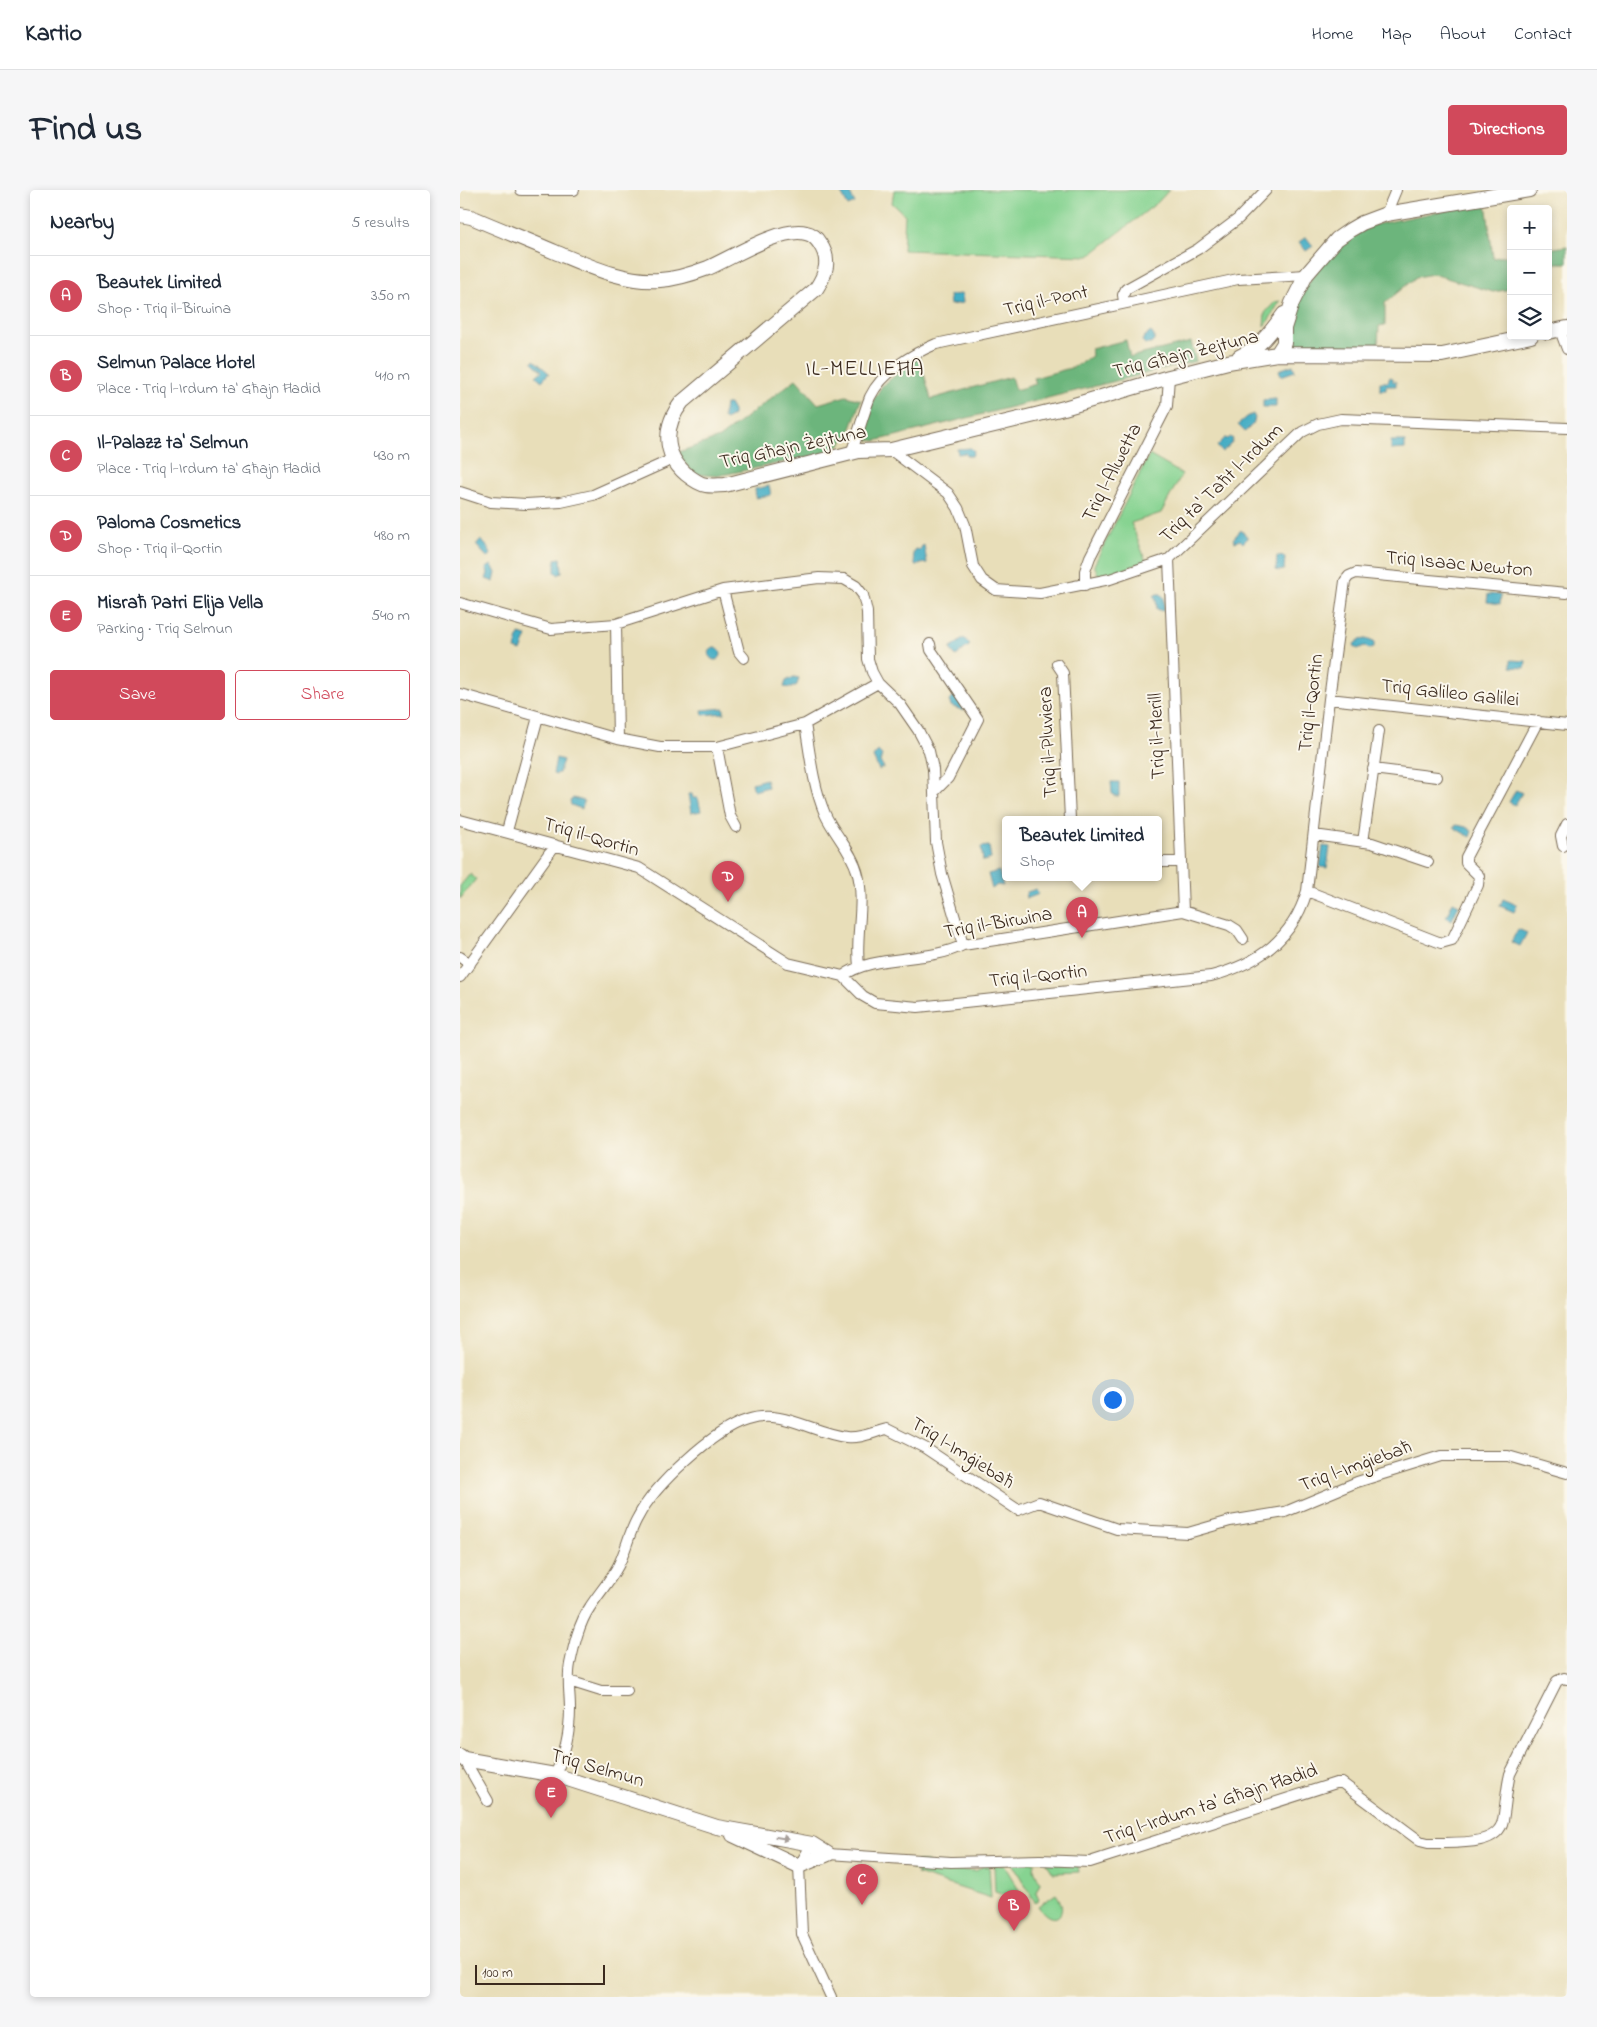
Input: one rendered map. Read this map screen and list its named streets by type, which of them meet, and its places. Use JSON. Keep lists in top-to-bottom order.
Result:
{
  "streets": {
    "street": [
      "Triq il-Pont",
      "Triq Għajn Żejtuna",
      "Triq l-Alwetta",
      "Triq ta' Taħt l-Irdum",
      "Triq Isaac Newton",
      "Triq Galileo Galilei",
      "Triq il-Qortin",
      "Triq il-Merill",
      "Triq il-Pluviera",
      "Triq il-Birwina",
      "Triq l-Imġiebaħ",
      "Triq Selmun",
      "Triq l-Irdum ta' Għajn Ħadid"
    ]
  },
  "crossings": [
    ["Triq il-Pont", "Triq Għajn Żejtuna"],
    ["Triq Għajn Żejtuna", "Triq l-Alwetta"],
    ["Triq Għajn Żejtuna", "Triq ta' Taħt l-Irdum"],
    ["Triq l-Alwetta", "Triq ta' Taħt l-Irdum"],
    ["Triq ta' Taħt l-Irdum", "Triq il-Merill"],
    ["Triq Isaac Newton", "Triq il-Qortin"],
    ["Triq Galileo Galilei", "Triq il-Qortin"],
    ["Triq il-Qortin", "Triq il-Birwina"],
    ["Triq il-Merill", "Triq il-Birwina"],
    ["Triq l-Imġiebaħ", "Triq Selmun"],
    ["Triq Selmun", "Triq l-Irdum ta' Għajn Ħadid"]
  ],
  "districts": ["IL-MELLIEĦA"],
  "scale_bar": "100 m",
  "page": {
    "header": "Kartio",
    "nav": [
      "Home",
      "Map",
      "About",
      "Contact"
    ],
    "title": "Find us",
    "buttons": [
      "Directions",
      ["Save", "Share"]
    ],
    "heading": ["Nearby", "5 results"],
    "map_buttons": ["+", "−"],
    "list": [
      {
        "mark": "A",
        "name": "Beautek Limited",
        "note": "Shop · Triq il-Birwina",
        "value": "350 m"
      },
      {
        "mark": "B",
        "name": "Selmun Palace Hotel",
        "note": "Place · Triq l-Irdum ta' Għajn Ħadid",
        "value": "410 m"
      },
      {
        "mark": "C",
        "name": "Il-Palazz ta' Selmun",
        "note": "Place · Triq l-Irdum ta' Għajn Ħadid",
        "value": "430 m"
      },
      {
        "mark": "D",
        "name": "Paloma Cosmetics",
        "note": "Shop · Triq il-Qortin",
        "value": "480 m"
      },
      {
        "mark": "E",
        "name": "Misraħ Patri Elija Vella",
        "note": "Parking · Triq Selmun",
        "value": "540 m"
      }
    ],
    "popup": ["Beautek Limited", "Shop"],
    "pins": [
      "D",
      "A",
      "E",
      "C",
      "B"
    ],
    "scale": "100 m"
  }
}
